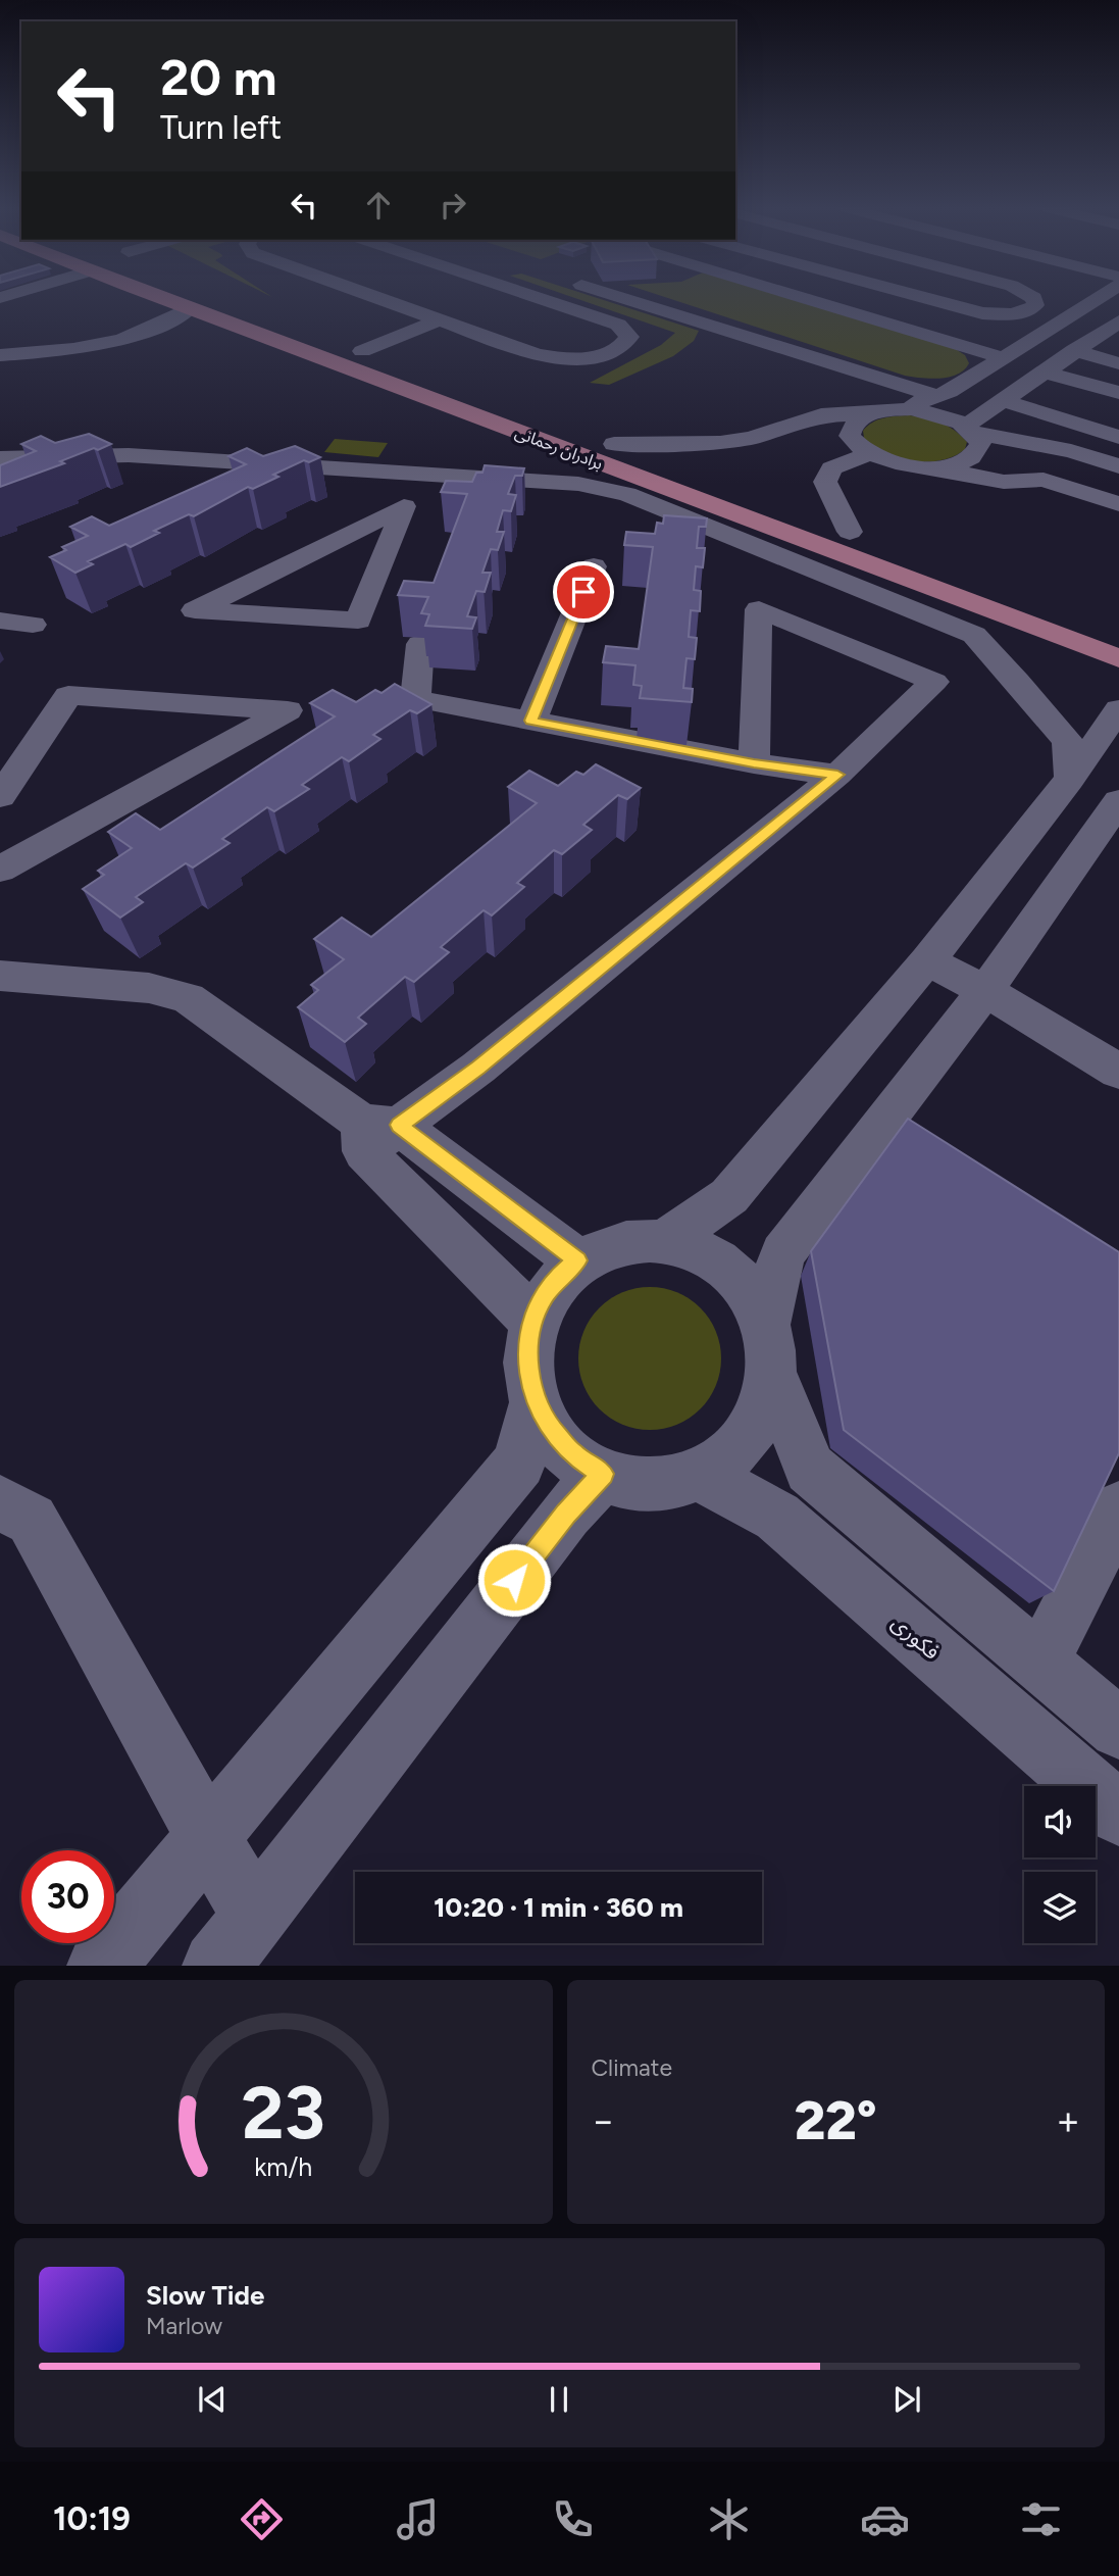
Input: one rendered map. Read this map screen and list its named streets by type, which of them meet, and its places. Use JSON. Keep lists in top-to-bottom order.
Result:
{
  "streets": {
    "main road": ["برادران رحمانی"],
    "street": ["فکوری"]
  },
  "page": {
    "turn": ["20 m", "Turn left"],
    "limit": "30",
    "trip": "10:20 · 1 min · 360 m",
    "tile": "Climate",
    "heat": ["−", "22°", "+"],
    "song": ["Slow Tide", "Marlow"],
    "tabs": "10:19",
    "gauge": ["23", "km/h"]
  }
}
